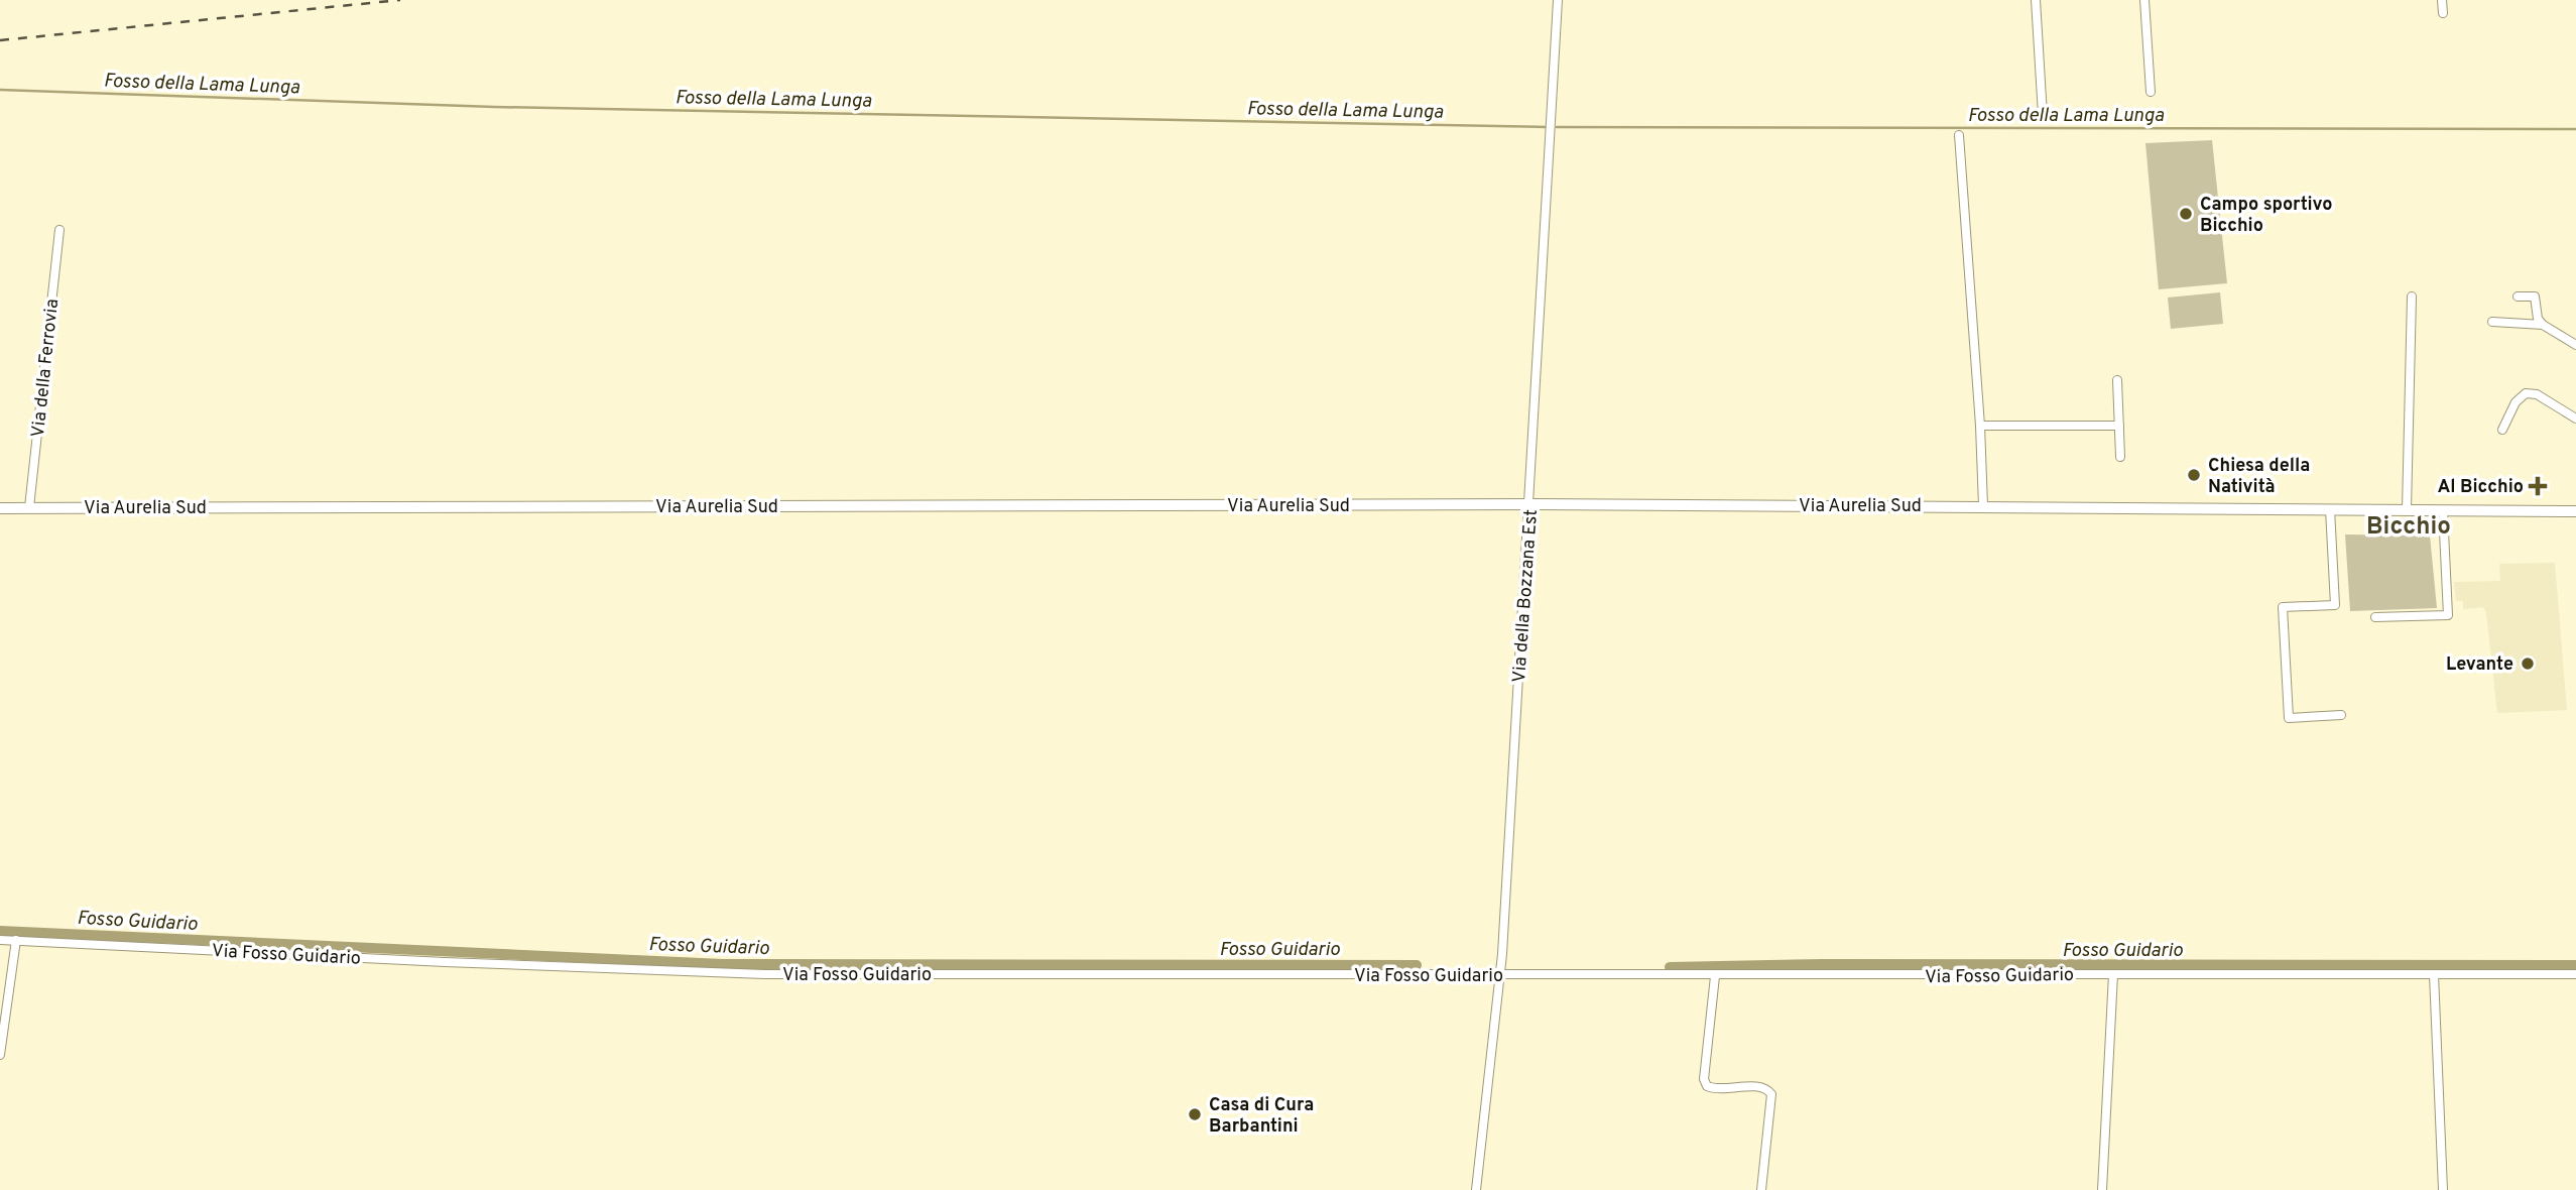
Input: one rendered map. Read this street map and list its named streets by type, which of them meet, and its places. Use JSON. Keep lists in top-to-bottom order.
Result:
{
  "streets": {
    "main road": ["Via Aurelia Sud"],
    "street": ["Via della Ferrovia", "Via della Bozzana Est", "Via Fosso Guidario"]
  },
  "crossings": [
    ["Via della Ferrovia", "Via Aurelia Sud"],
    ["Via Aurelia Sud", "Via della Bozzana Est"],
    ["Via della Bozzana Est", "Via Fosso Guidario"]
  ],
  "districts": ["Bicchio"],
  "water": ["Fosso della Lama Lunga", "Fosso Guidario"],
  "places": {
    "other": [
      "Campo sportivo Bicchio",
      "Chiesa della Natività",
      "Levante",
      "Casa di Cura Barbantini"
    ],
    "health": ["Al Bicchio"]
  }
}
